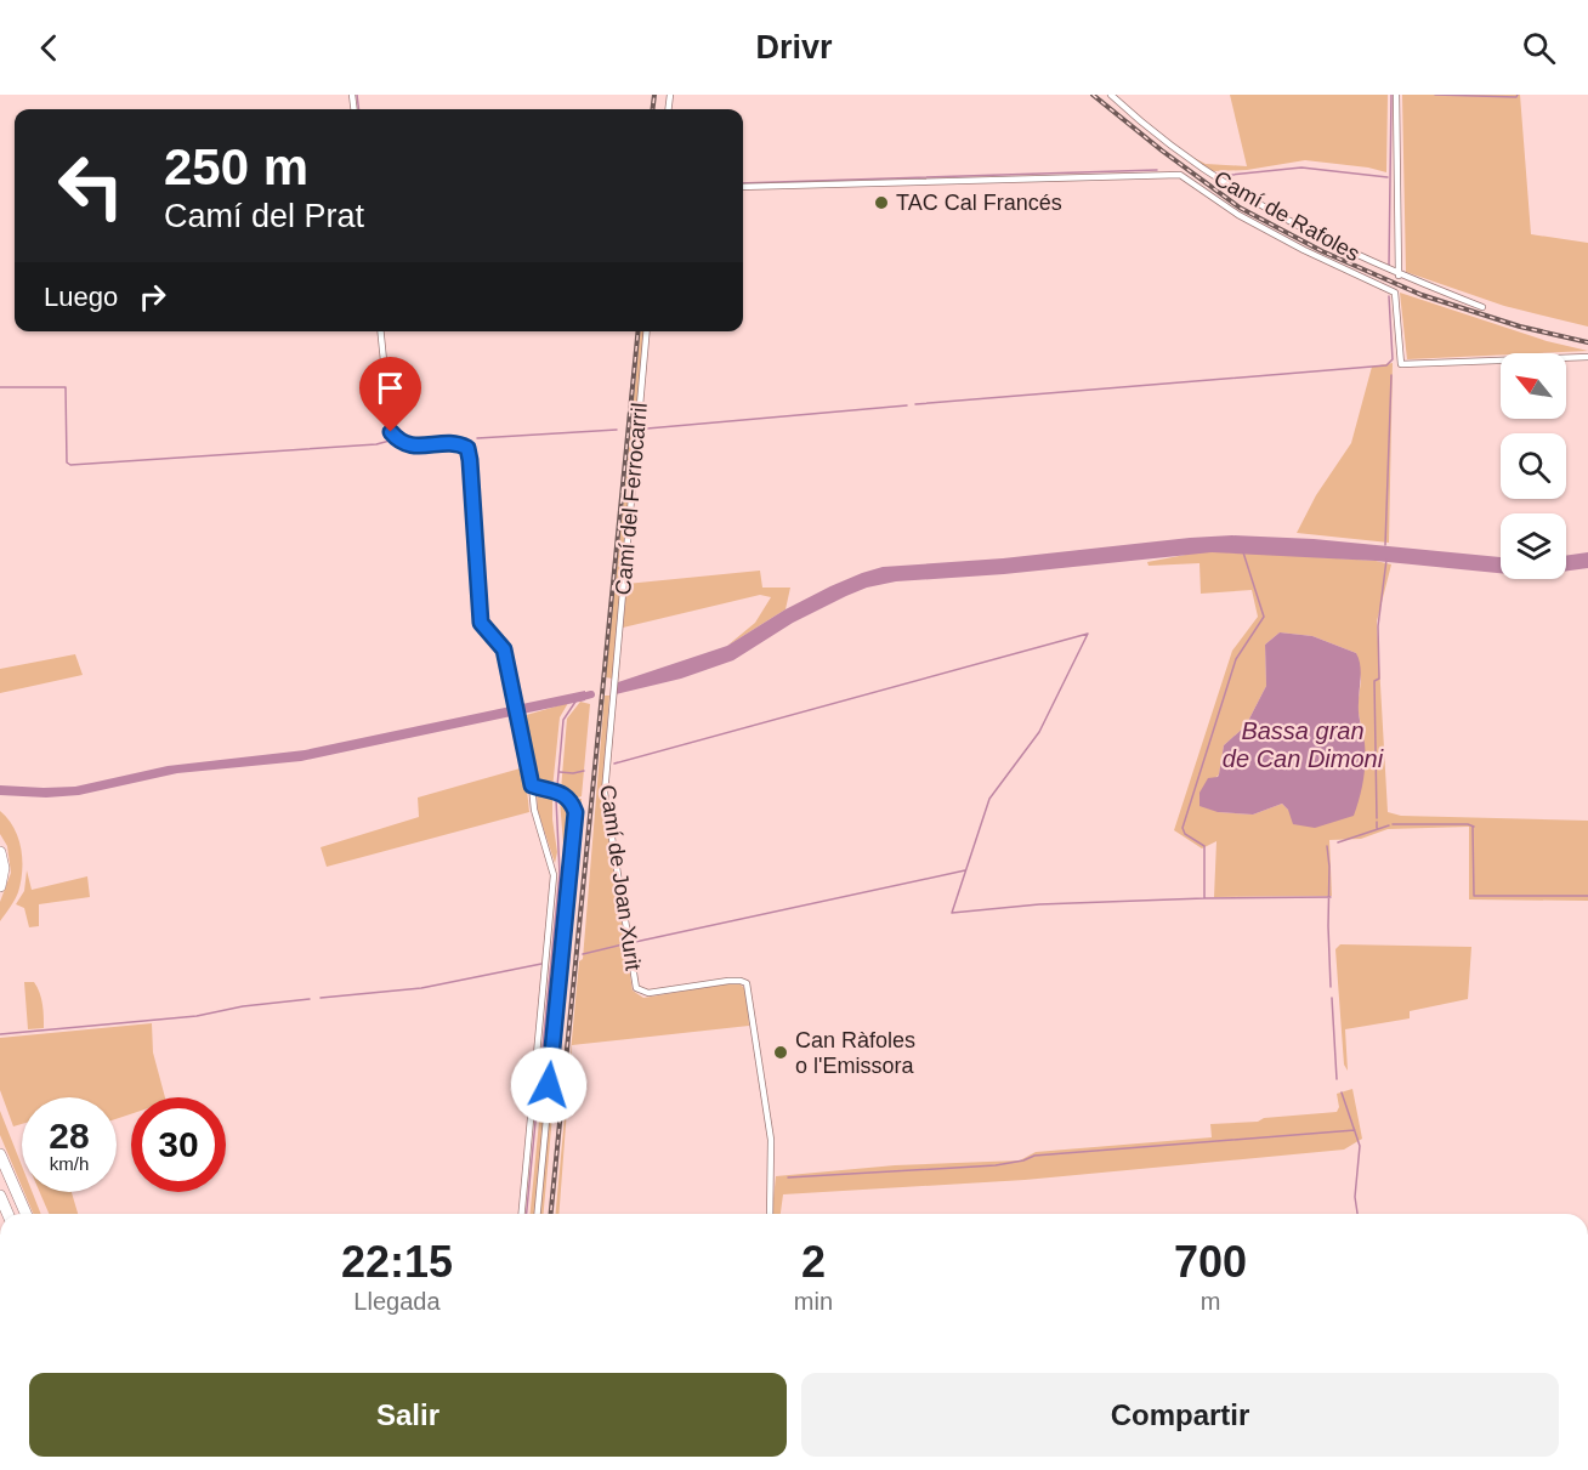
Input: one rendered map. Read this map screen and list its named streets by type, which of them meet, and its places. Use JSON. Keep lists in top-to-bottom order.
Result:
{
  "streets": {
    "street": ["Camí de Rafoles", "Camí del Ferrocarril", "Camí de Joan Xurit"]
  },
  "crossings": [
    ["Camí del Ferrocarril", "Camí de Joan Xurit"]
  ],
  "water": ["Bassa gran de Can Dimoni"],
  "places": ["TAC Cal Francés", "Can Ràfoles o l'Emissora"],
  "north": "top left",
  "page": {
    "header": "Drivr",
    "turn": ["250 m", "Camí del Prat"],
    "then": "Luego",
    "speed": "28 km/h",
    "limit": "30",
    "eta": [
      "22:15",
      "Llegada",
      "2",
      "min",
      "700",
      "m"
    ],
    "buttons": ["Salir", "Compartir"]
  }
}
